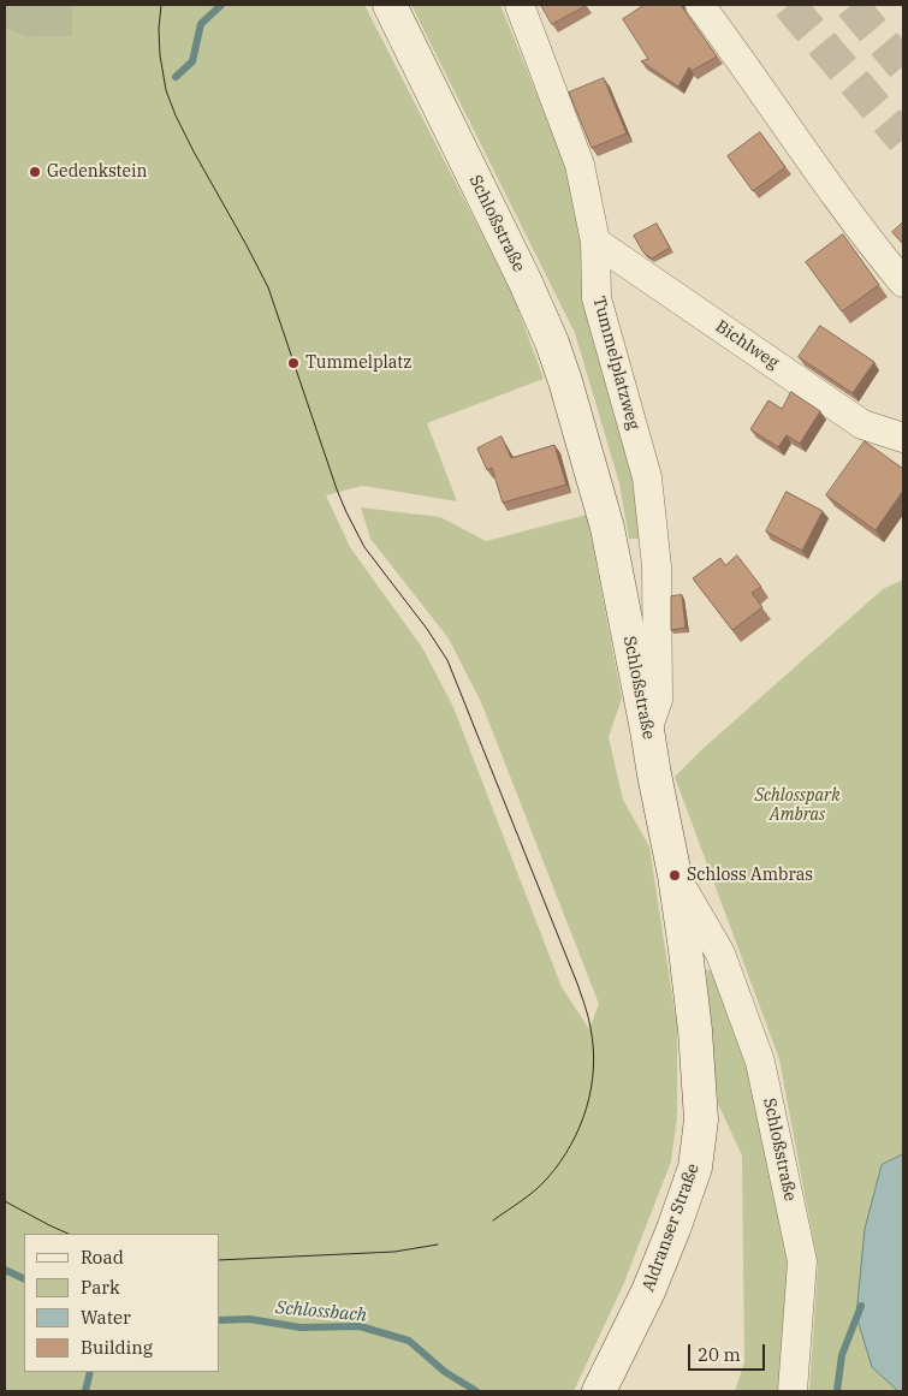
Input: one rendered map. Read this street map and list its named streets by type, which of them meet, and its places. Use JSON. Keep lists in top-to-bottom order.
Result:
{
  "streets": {
    "main road": ["Schloßstraße", "Aldranser Straße"],
    "street": ["Bichlweg", "Tummelplatzweg"]
  },
  "crossings": [
    ["Schloßstraße", "Tummelplatzweg"],
    ["Schloßstraße", "Aldranser Straße"],
    ["Bichlweg", "Tummelplatzweg"]
  ],
  "water": ["Schlossbach"],
  "parks": ["Schlosspark Ambras"],
  "places": ["Gedenkstein", "Tummelplatz", "Schloss Ambras"],
  "legend": [
    "Road",
    "Park",
    "Water",
    "Building"
  ],
  "scale_bar": "20 m"
}
